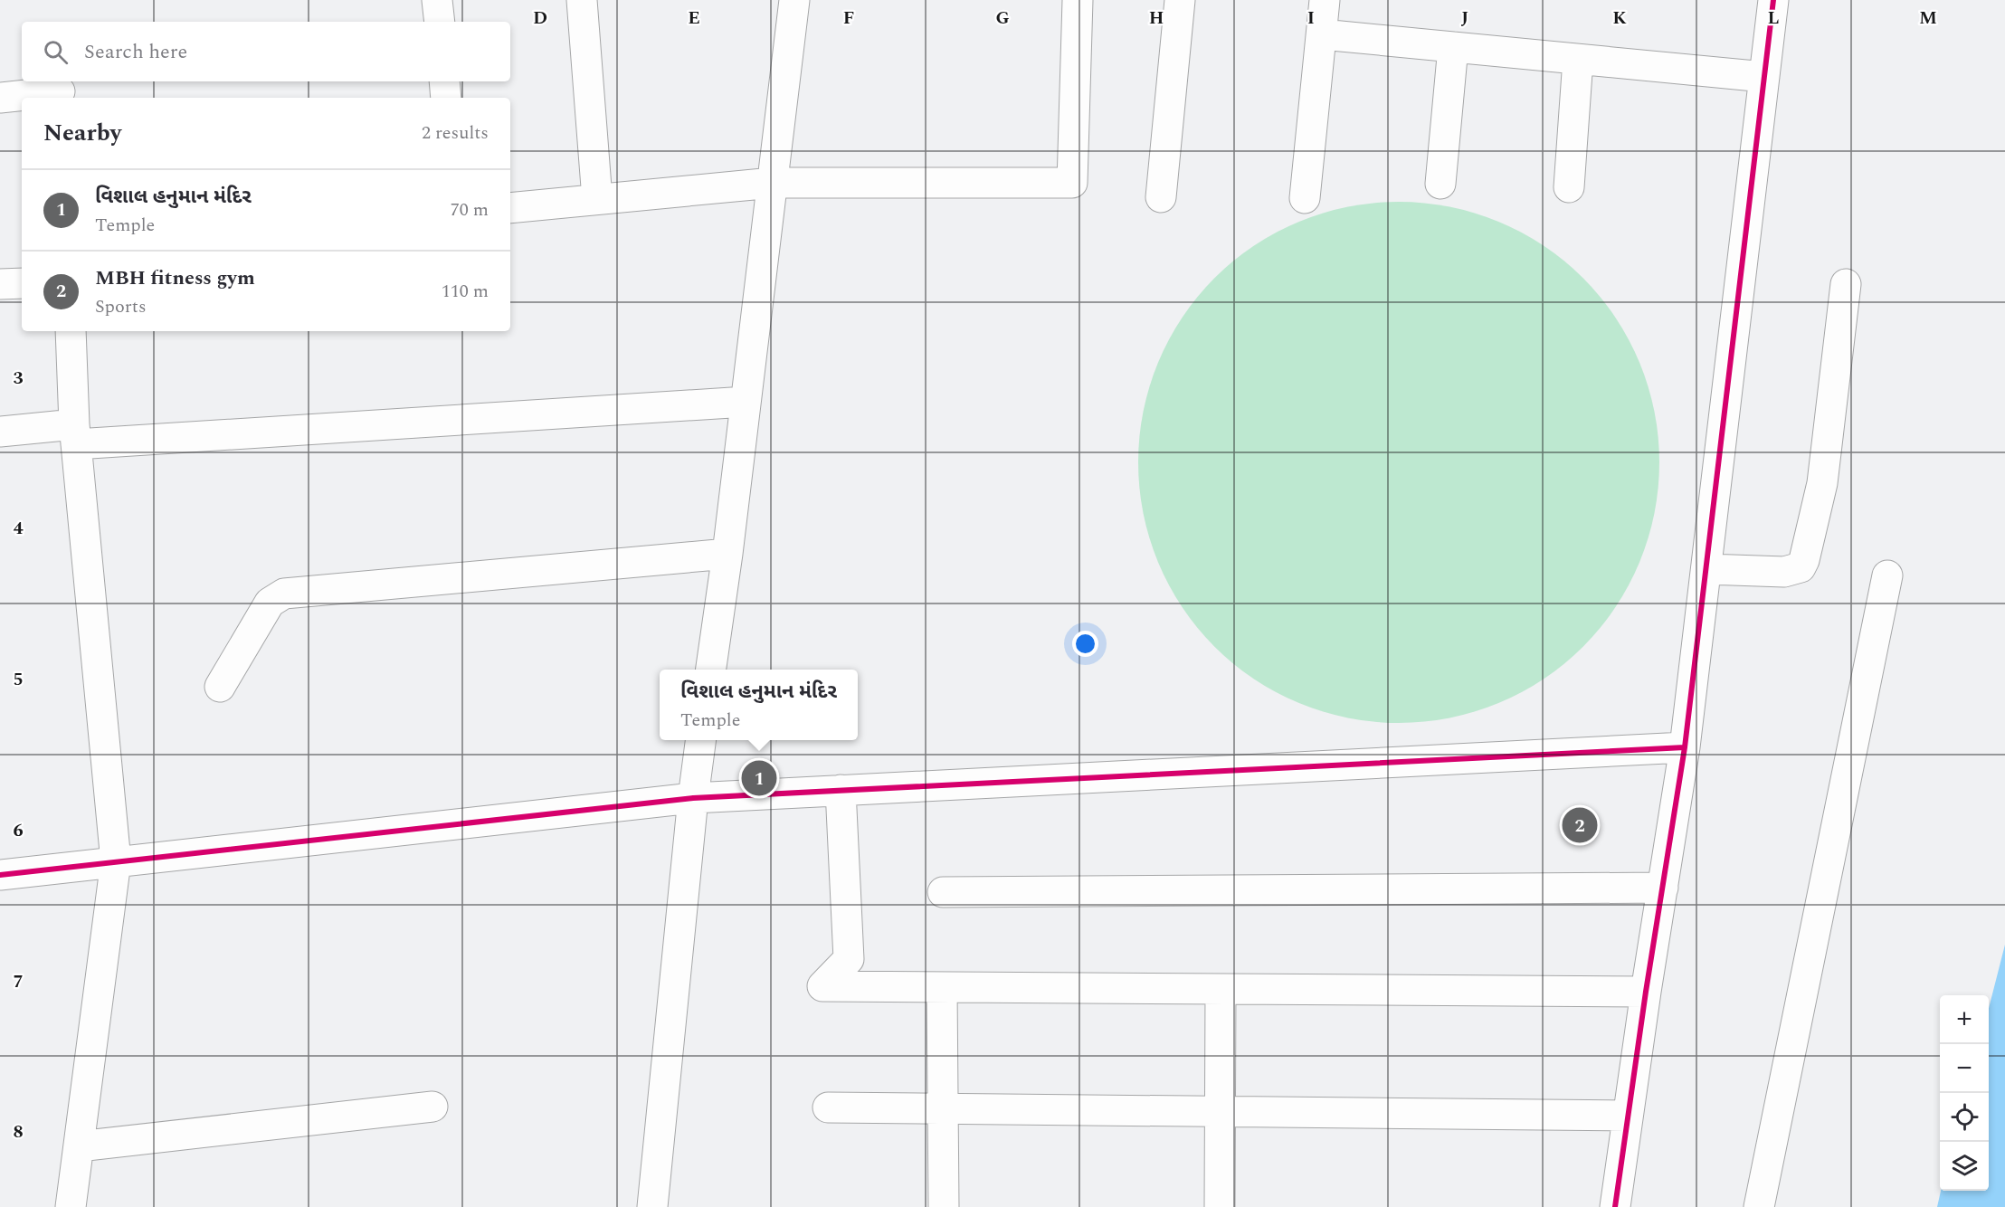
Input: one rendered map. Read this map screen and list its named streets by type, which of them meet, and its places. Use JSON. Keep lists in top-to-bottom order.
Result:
{
  "page": {
    "search": "Search here",
    "heading": ["Nearby", "2 results"],
    "list": [
      {
        "mark": "1",
        "name": "વિશાલ હનુમાન મંદિર",
        "note": "Temple",
        "value": "70 m"
      },
      {
        "mark": "2",
        "name": "MBH fitness gym",
        "note": "Sports",
        "value": "110 m"
      }
    ],
    "popup": ["વિશાલ હનુમાન મંદિર", "Temple"],
    "pins": ["1", "2"],
    "map_buttons": ["+", "−"]
  },
  "grid": {
    "columns": [
      "D",
      "E",
      "F",
      "G",
      "H",
      "I",
      "J",
      "K",
      "L",
      "M"
    ],
    "rows": [
      "3",
      "4",
      "5",
      "6",
      "7",
      "8"
    ]
  }
}
